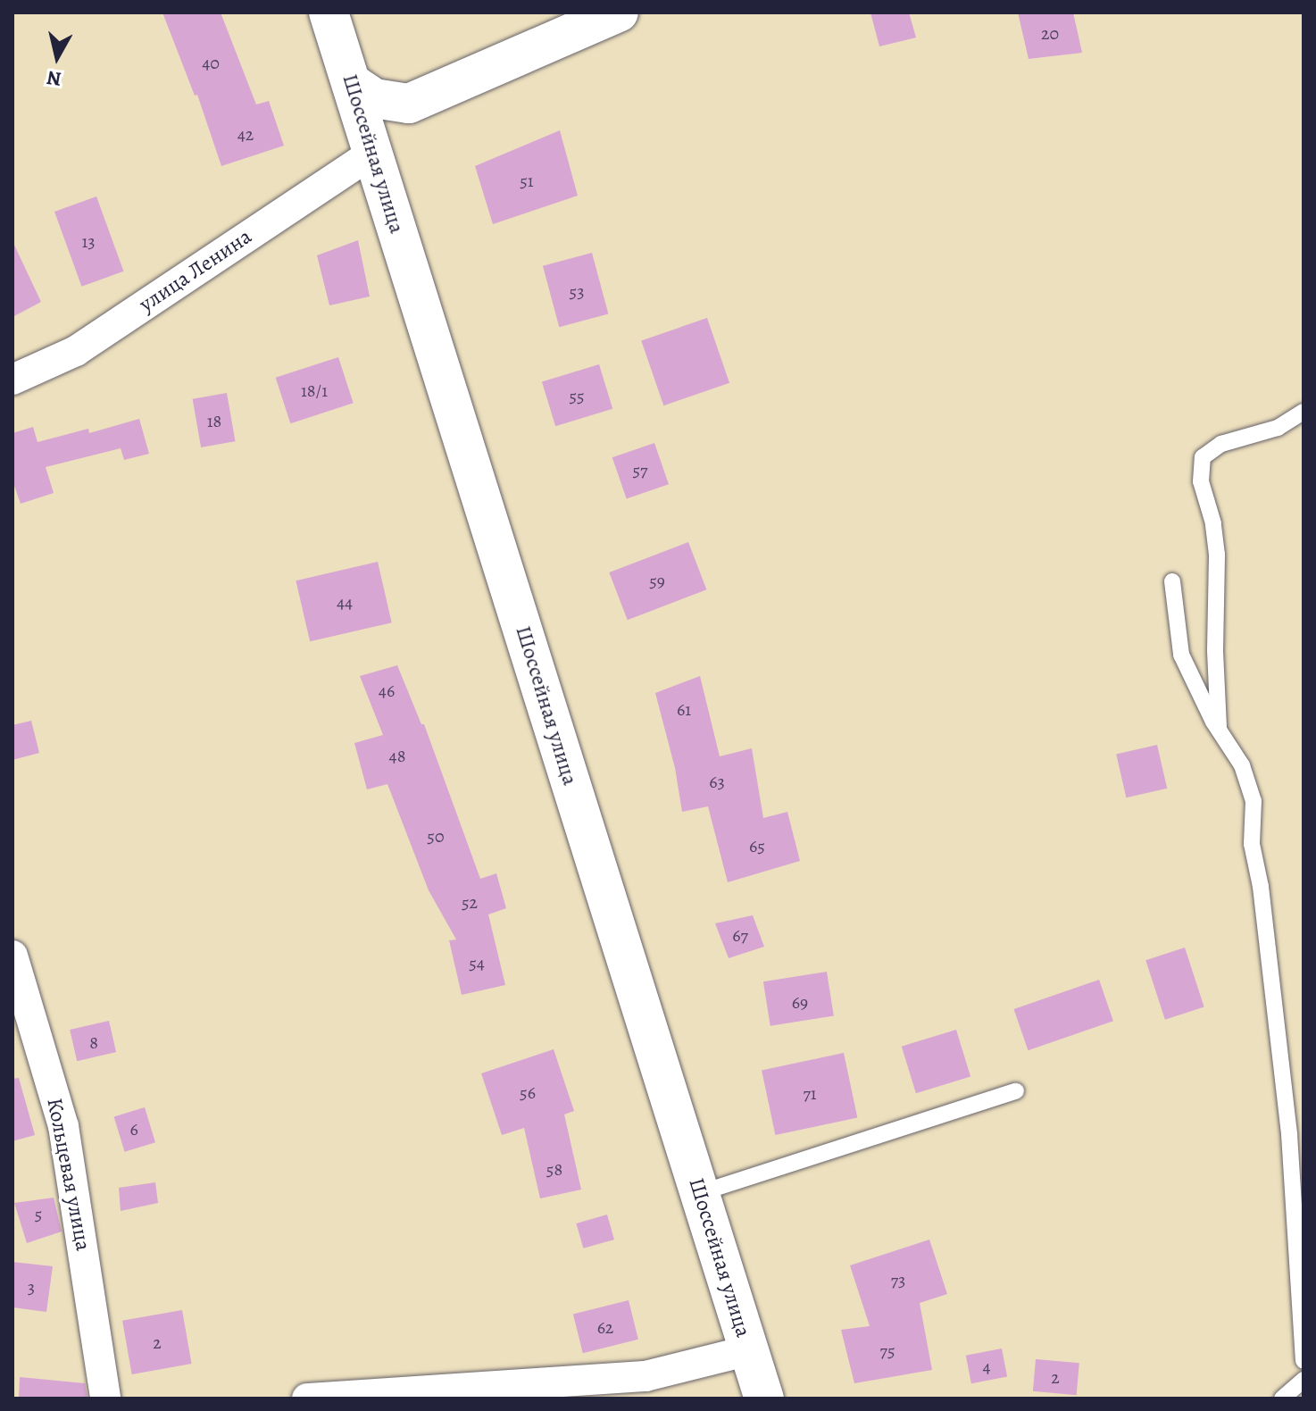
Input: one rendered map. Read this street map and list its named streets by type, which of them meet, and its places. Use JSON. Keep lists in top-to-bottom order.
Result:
{
  "streets": {
    "street": ["Шоссейная улица", "улица Ленина", "Кольцевая улица"]
  },
  "crossings": [
    ["Шоссейная улица", "улица Ленина"]
  ],
  "house_numbers": [
    "20",
    "40",
    "42",
    "51",
    "13",
    "53",
    "18/1",
    "55",
    "18",
    "57",
    "59",
    "44",
    "46",
    "61",
    "48",
    "63",
    "50",
    "65",
    "52",
    "67",
    "54",
    "69",
    "8",
    "56",
    "71",
    "6",
    "58",
    "5",
    "73",
    "3",
    "62",
    "2",
    "75",
    "4",
    "2"
  ],
  "north": "bottom"
}
